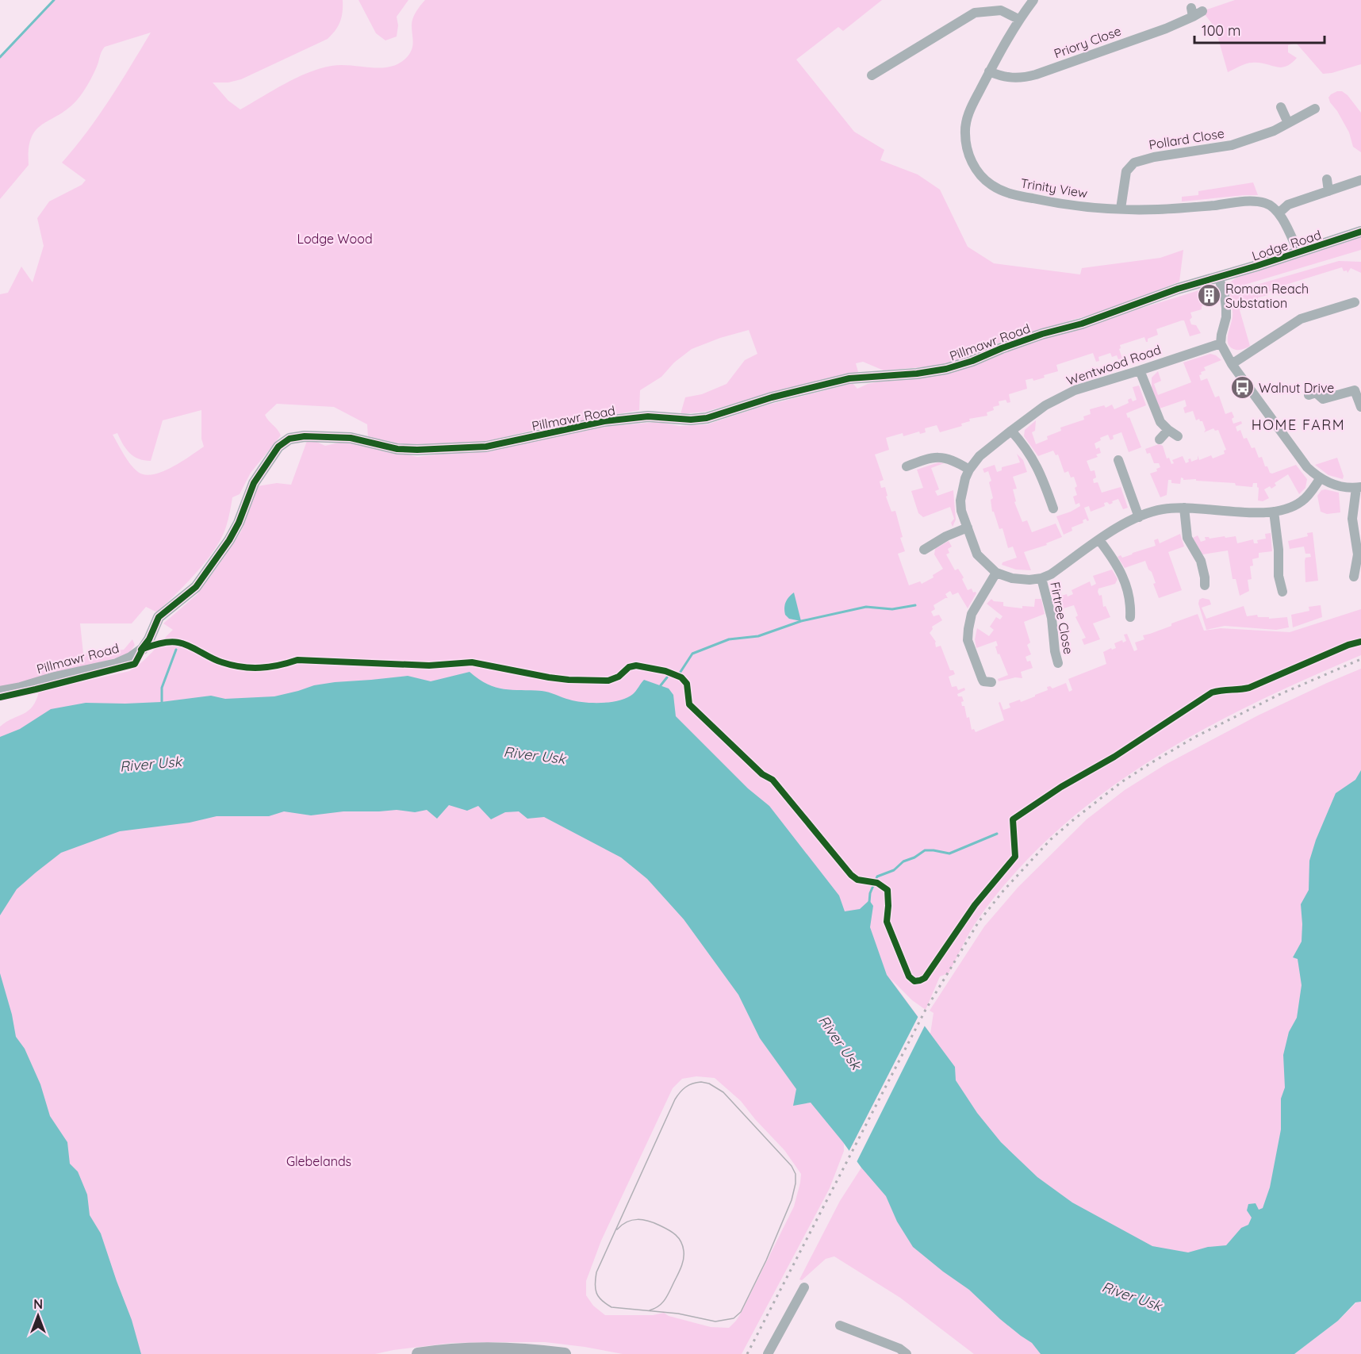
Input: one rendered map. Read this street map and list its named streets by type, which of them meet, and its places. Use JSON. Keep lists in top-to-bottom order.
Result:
{
  "streets": {
    "street": [
      "Priory Close",
      "Pollard Close",
      "Trinity View",
      "Lodge Road",
      "Pillmawr Road",
      "Wentwood Road",
      "Firtree Close"
    ]
  },
  "crossings": [
    ["Priory Close", "Trinity View"],
    ["Pollard Close", "Trinity View"],
    ["Lodge Road", "Pillmawr Road"],
    ["Wentwood Road", "Firtree Close"]
  ],
  "districts": ["HOME FARM"],
  "water": ["River Usk"],
  "parks": ["Lodge Wood", "Glebelands"],
  "places": {
    "building": ["Roman Reach Substation"],
    "bus stop": ["Walnut Drive"]
  },
  "scale_bar": "100 m",
  "north": "top"
}
